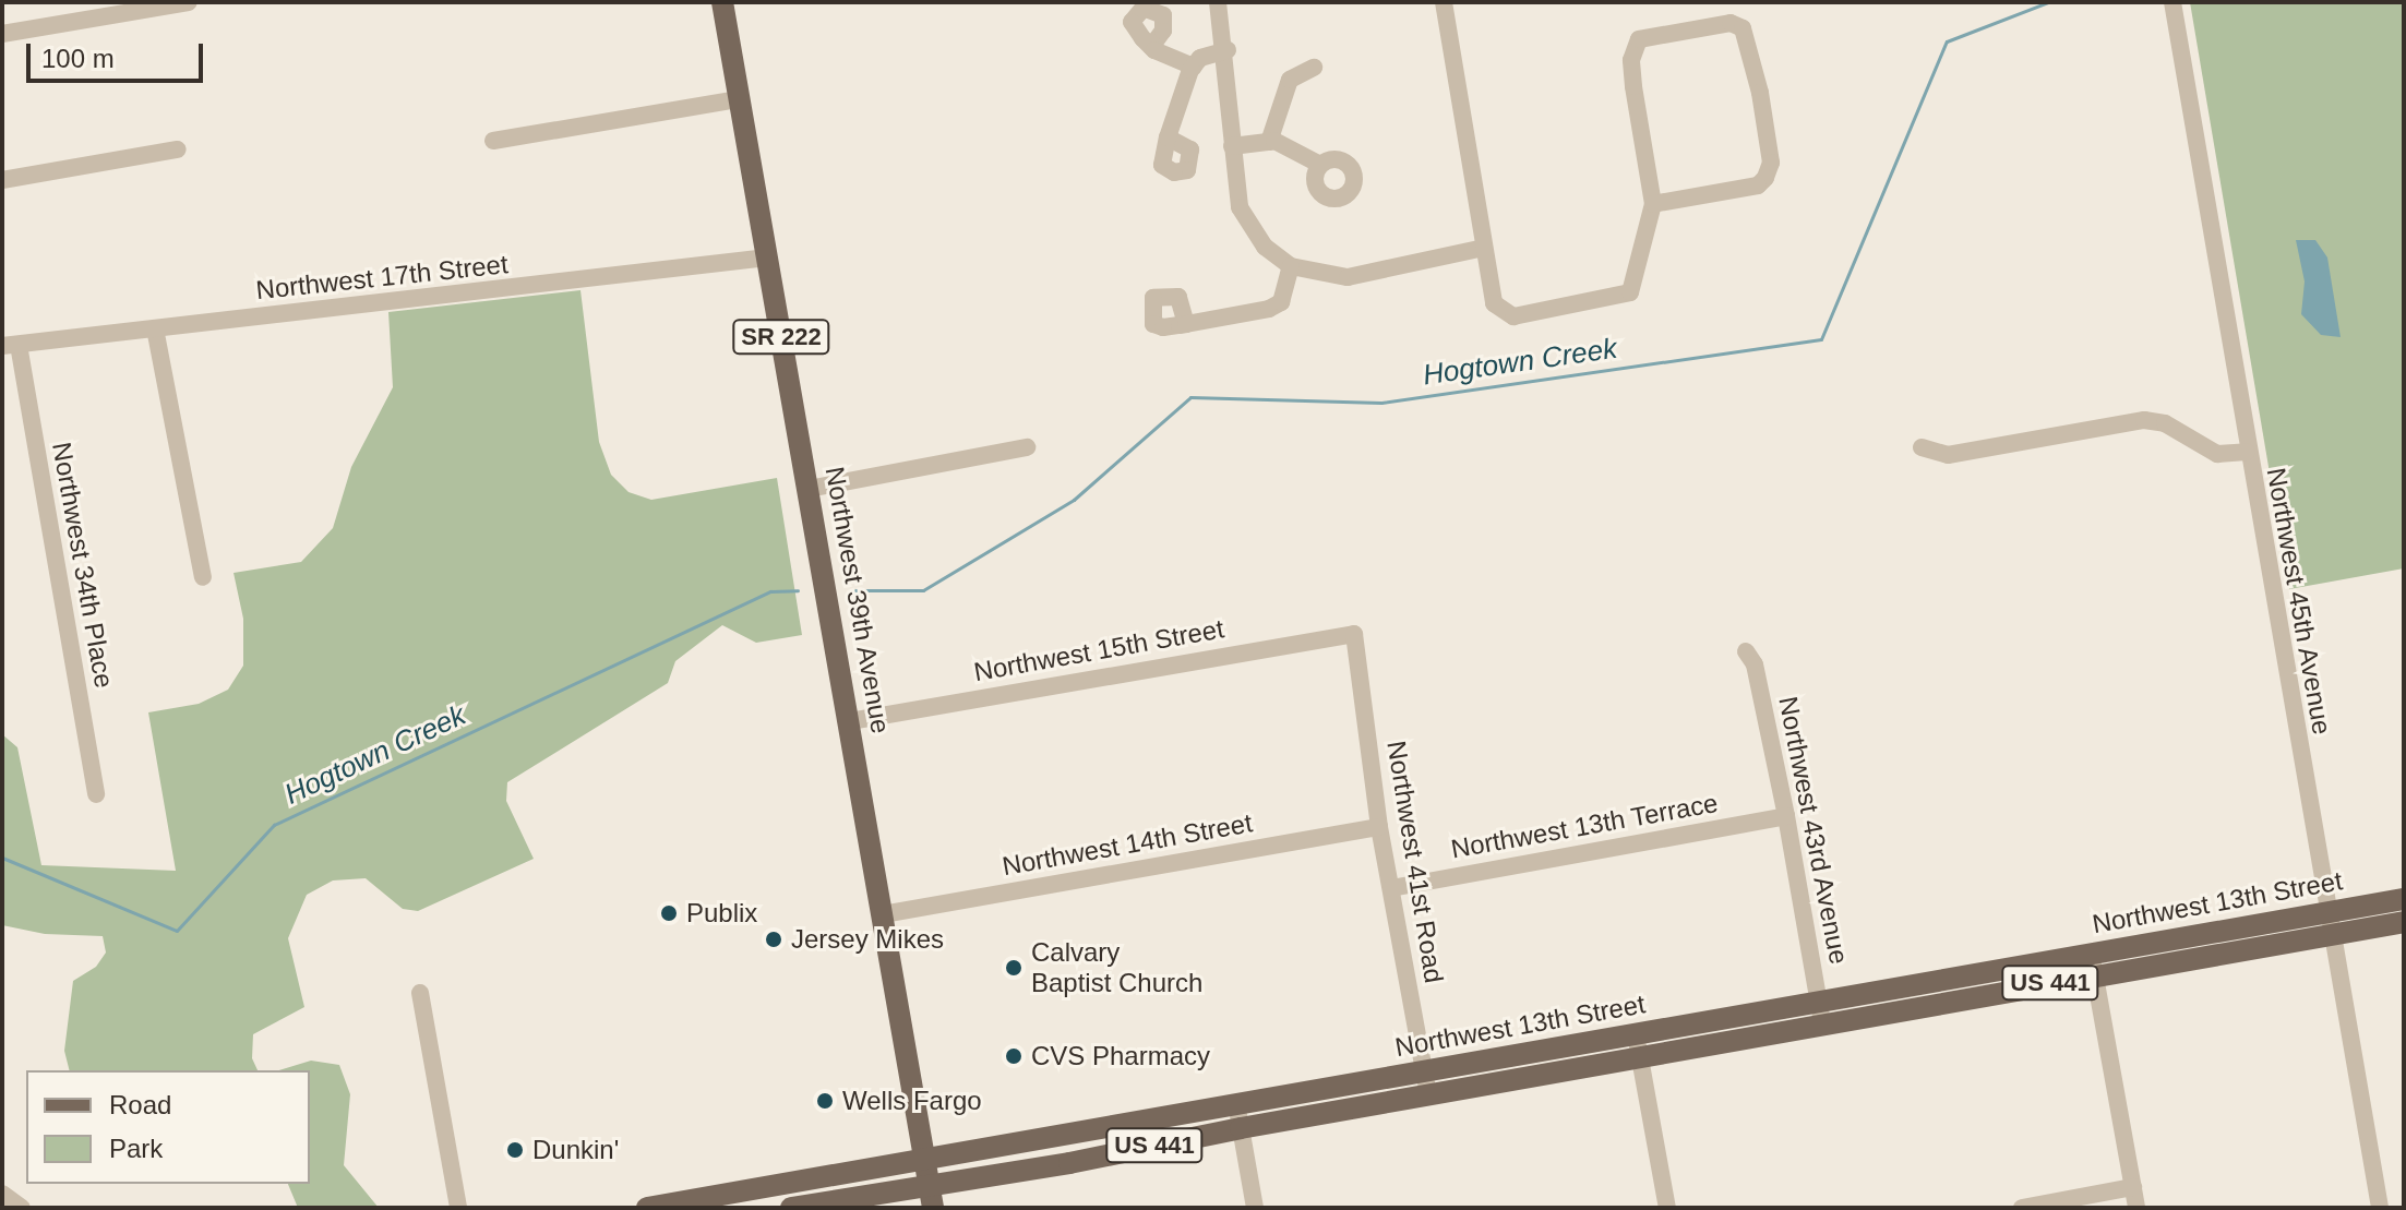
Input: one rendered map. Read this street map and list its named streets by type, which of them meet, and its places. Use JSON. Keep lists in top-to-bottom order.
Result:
{
  "streets": {
    "main road": [
      "SR 222",
      "Northwest 39th Avenue",
      "Northwest 13th Street",
      "US 441"
    ],
    "street": [
      "Northwest 17th Street",
      "Northwest 34th Place",
      "Northwest 45th Avenue",
      "Northwest 15th Street",
      "Northwest 13th Terrace",
      "Northwest 43rd Avenue",
      "Northwest 14th Street",
      "Northwest 41st Road"
    ]
  },
  "crossings": [
    ["Northwest 17th Street", "Northwest 34th Place"],
    ["Northwest 17th Street", "Northwest 39th Avenue"],
    ["Northwest 39th Avenue", "Northwest 15th Street"],
    ["Northwest 39th Avenue", "Northwest 14th Street"],
    ["Northwest 39th Avenue", "Northwest 13th Street"],
    ["Northwest 45th Avenue", "Northwest 13th Street"],
    ["Northwest 15th Street", "Northwest 41st Road"],
    ["Northwest 13th Terrace", "Northwest 43rd Avenue"],
    ["Northwest 13th Terrace", "Northwest 41st Road"],
    ["Northwest 43rd Avenue", "Northwest 13th Street"],
    ["Northwest 14th Street", "Northwest 41st Road"],
    ["Northwest 41st Road", "Northwest 13th Street"]
  ],
  "water": ["Hogtown Creek"],
  "places": [
    "Publix",
    "Jersey Mikes",
    "Calvary Baptist Church",
    "CVS Pharmacy",
    "Wells Fargo",
    "Dunkin'"
  ],
  "legend": ["Road", "Park"],
  "scale_bar": "100 m"
}
